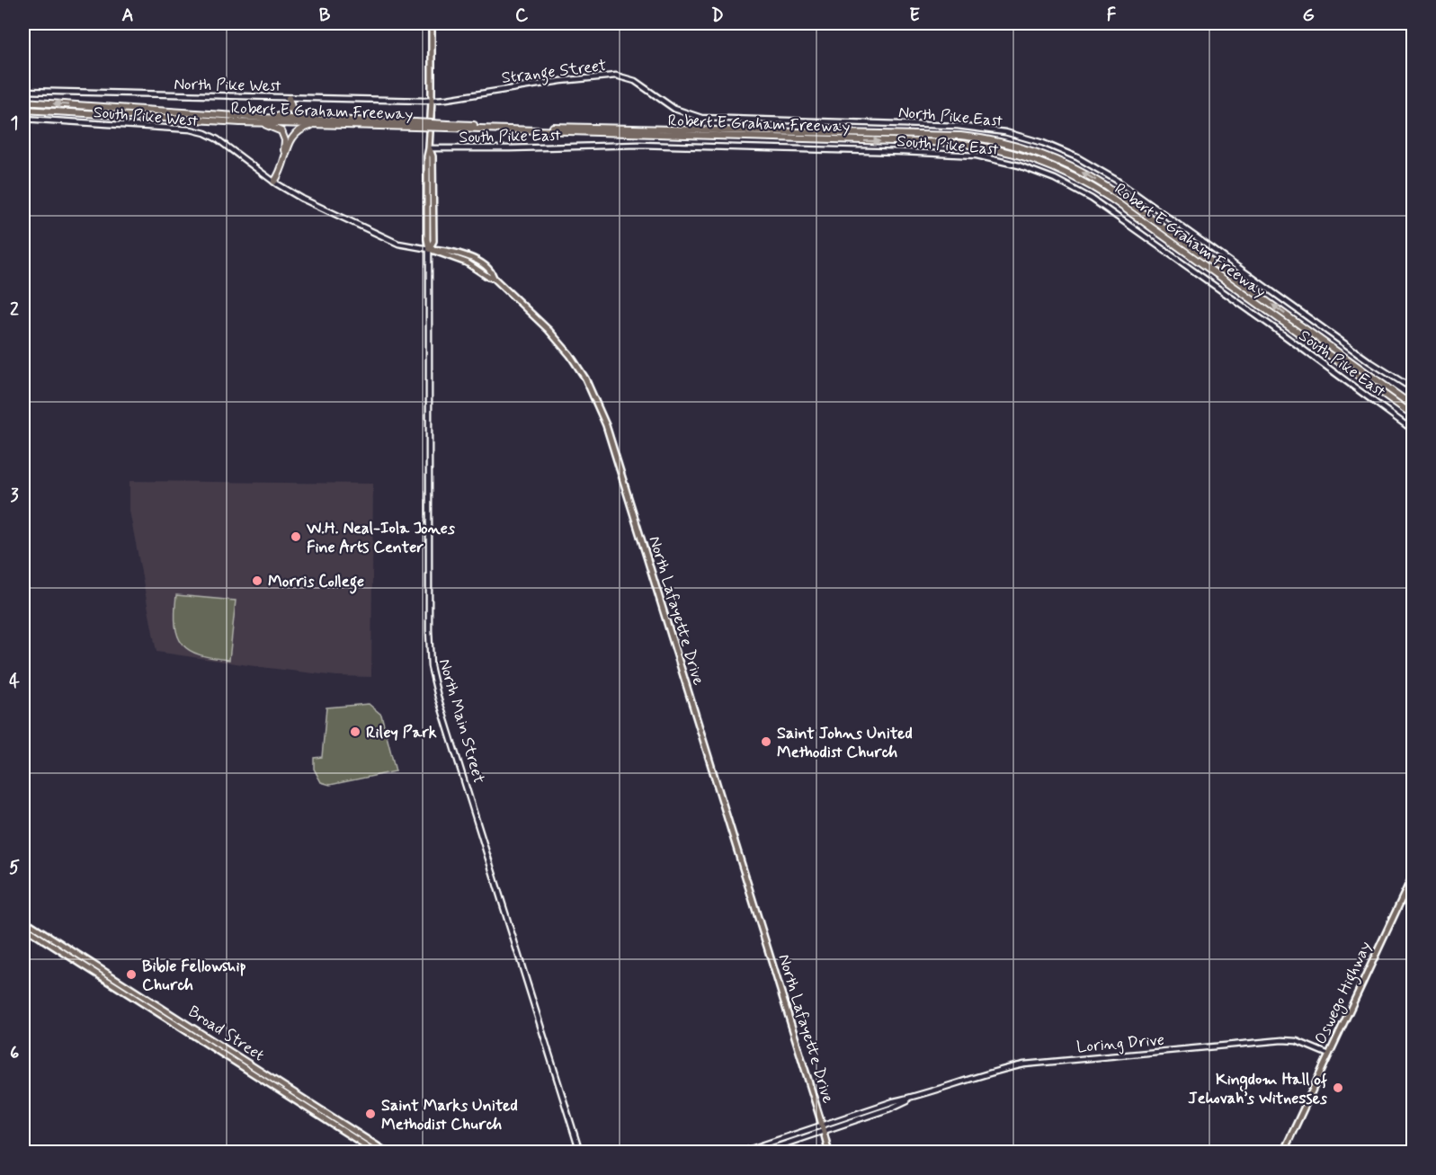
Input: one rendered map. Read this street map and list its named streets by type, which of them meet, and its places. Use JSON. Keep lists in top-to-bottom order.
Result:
{
  "streets": {
    "highway": ["Robert E Graham Freeway"],
    "main road": ["North Lafayette Drive", "Oswego Highway", "Broad Street"],
    "street": [
      "Strange Street",
      "North Pike West",
      "South Pike West",
      "North Pike East",
      "South Pike East",
      "North Main Street",
      "Loring Drive"
    ]
  },
  "crossings": [
    ["Strange Street", "North Pike West"],
    ["Strange Street", "North Pike East"],
    ["South Pike West", "North Lafayette Drive"],
    ["South Pike West", "North Main Street"],
    ["North Lafayette Drive", "North Main Street"],
    ["North Lafayette Drive", "Loring Drive"],
    ["Oswego Highway", "Loring Drive"]
  ],
  "places": [
    "W.H. Neal-Iola Jones Fine Arts Center",
    "Morris College",
    "Riley Park",
    "Saint Johns United Methodist Church",
    "Bible Fellowship Church",
    "Kingdom Hall of Jehovah’s Witnesses",
    "Saint Marks United Methodist Church"
  ],
  "grid": {
    "columns": [
      "A",
      "B",
      "C",
      "D",
      "E",
      "F",
      "G"
    ],
    "rows": [
      "1",
      "2",
      "3",
      "4",
      "5",
      "6"
    ]
  }
}
